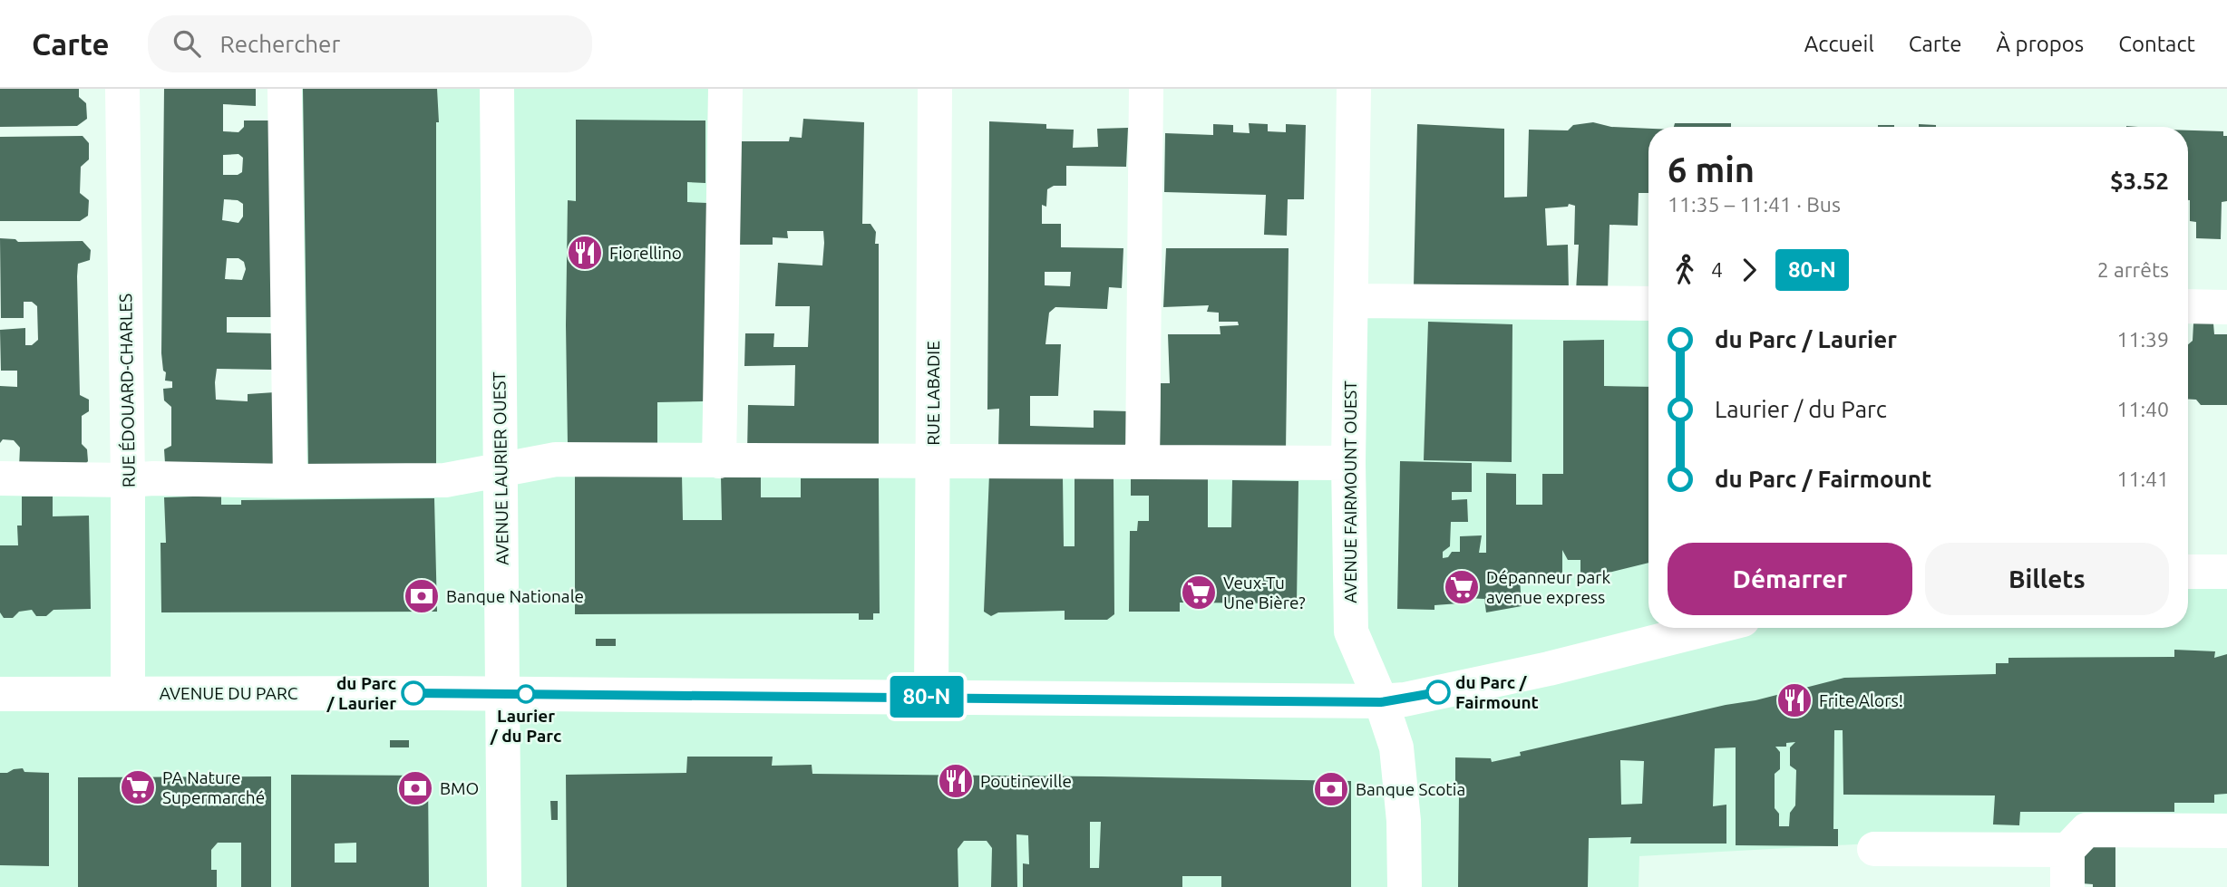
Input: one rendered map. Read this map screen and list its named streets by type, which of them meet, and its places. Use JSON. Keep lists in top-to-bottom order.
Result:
{
  "streets": {
    "street": [
      "RUE ÉDOUARD-CHARLES",
      "RUE LABADIE",
      "AVENUE LAURIER OUEST",
      "AVENUE FAIRMOUNT OUEST",
      "AVENUE DU PARC"
    ]
  },
  "crossings": [
    ["RUE ÉDOUARD-CHARLES", "AVENUE DU PARC"],
    ["RUE LABADIE", "AVENUE DU PARC"],
    ["AVENUE LAURIER OUEST", "AVENUE DU PARC"],
    ["AVENUE FAIRMOUNT OUEST", "AVENUE DU PARC"]
  ],
  "places": {
    "restaurant": ["Fiorellino", "Frite Alors!", "Poutineville"],
    "supermarket": ["Dépanneur park avenue express", "Veux-Tu Une Bière?", "PA Nature Supermarché"],
    "bank": ["Banque Nationale", "BMO", "Banque Scotia"],
    "other": ["du Parc / Fairmount", "du Parc / Laurier", "Laurier / du Parc"]
  },
  "lines": ["bus line 80-N"],
  "page": {
    "header": "Carte",
    "search": "Rechercher",
    "nav": [
      "Accueil",
      "Carte",
      "À propos",
      "Contact"
    ],
    "on_map": "80-N",
    "heading": ["6 min", "11:35 – 11:41 · Bus", "$3.52"],
    "legs": ["4", "80-N", "2 arrêts"],
    "list": [
      {
        "name": "du Parc / Laurier",
        "value": "11:39"
      },
      {
        "name": "Laurier / du Parc",
        "value": "11:40"
      },
      {
        "name": "du Parc / Fairmount",
        "value": "11:41"
      }
    ],
    "buttons": ["Démarrer", "Billets"]
  }
}
